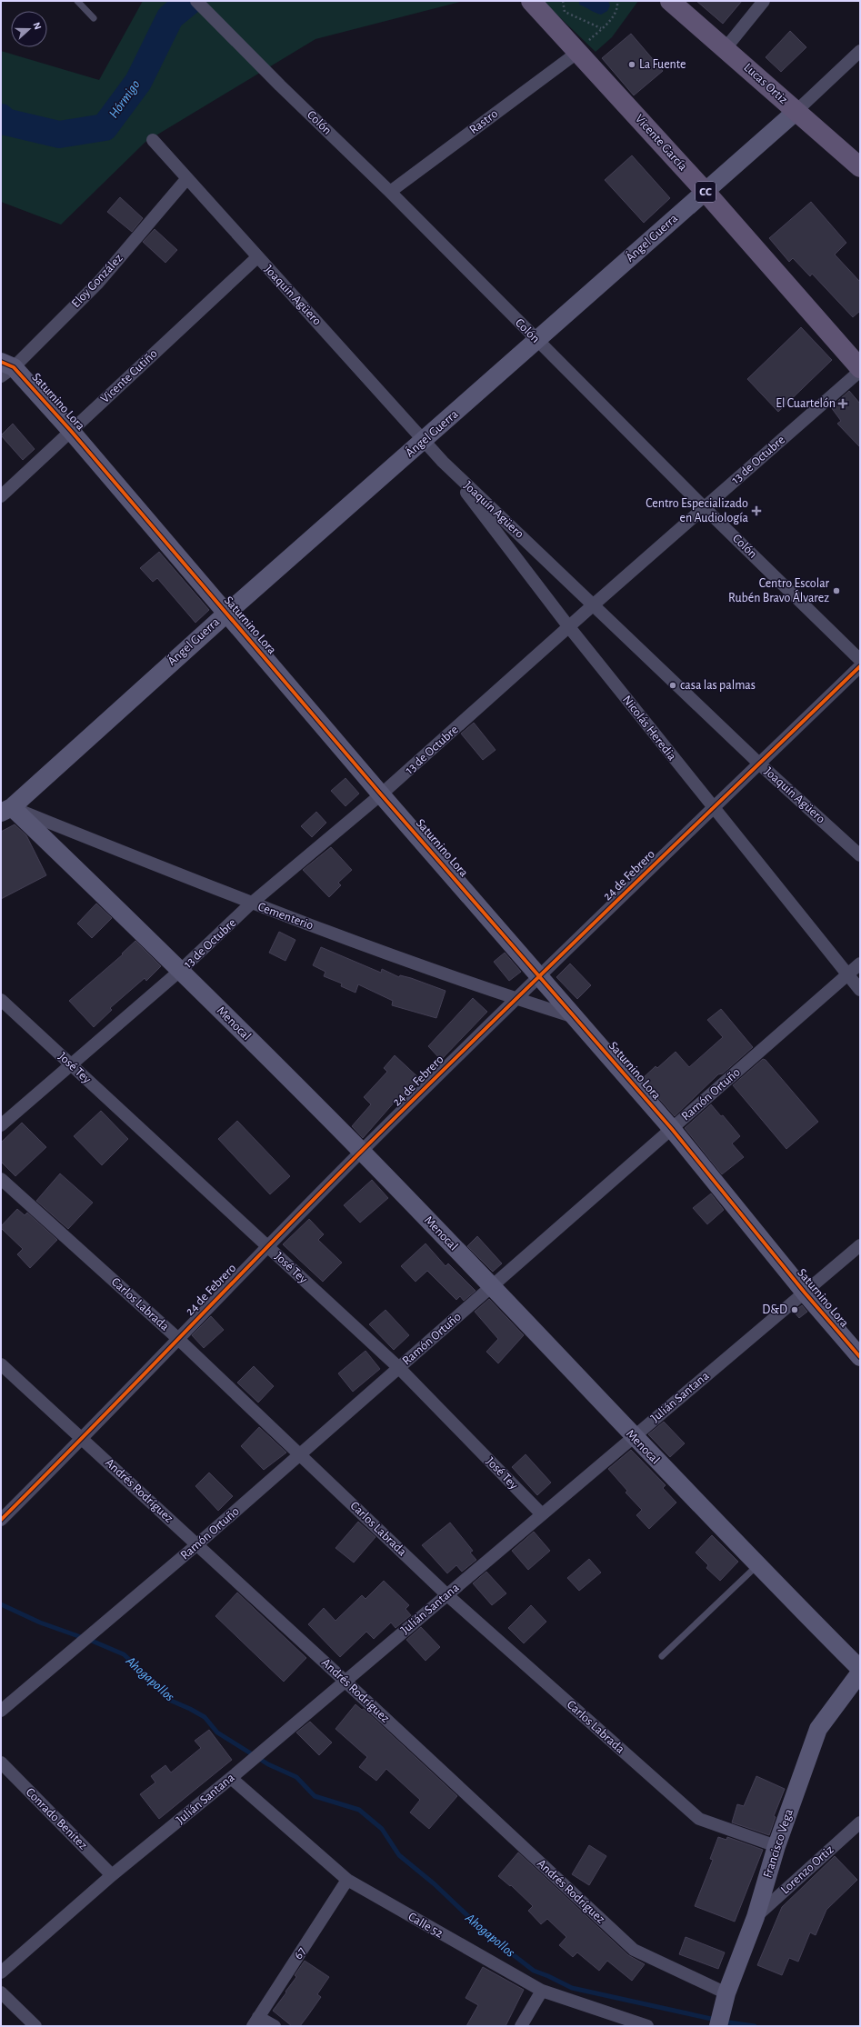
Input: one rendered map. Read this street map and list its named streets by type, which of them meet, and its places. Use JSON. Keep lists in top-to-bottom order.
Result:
{
  "streets": {
    "main road": ["Lucas Ortiz", "Vicente García", "CC"],
    "street": [
      "Rastro",
      "Colón",
      "Ángel Guerra",
      "Eloy González",
      "Joaquín Agüero",
      "Vicente Cutiño",
      "Saturnino Lora",
      "13 de Octubre",
      "Nicolás Heredia",
      "24 de Febrero",
      "Cementerio",
      "Menocal",
      "José Tey",
      "Ramón Ortuño",
      "Carlos Labrada",
      "Julián Santana",
      "Andrés Rodríguez",
      "Conrado Benítez",
      "Francisco Vega",
      "Lorenzo Ortiz",
      "Calle 52",
      "67"
    ]
  },
  "crossings": [
    ["Lucas Ortiz", "Ángel Guerra"],
    ["Rastro", "Colón"],
    ["Rastro", "Vicente García"],
    ["Colón", "Ángel Guerra"],
    ["Colón", "13 de Octubre"],
    ["Vicente García", "Ángel Guerra"],
    ["Ángel Guerra", "Joaquín Agüero"],
    ["Ángel Guerra", "Saturnino Lora"],
    ["Ángel Guerra", "Cementerio"],
    ["Ángel Guerra", "Menocal"],
    ["Eloy González", "Joaquín Agüero"],
    ["Eloy González", "Saturnino Lora"],
    ["Joaquín Agüero", "Vicente Cutiño"],
    ["Joaquín Agüero", "13 de Octubre"],
    ["Joaquín Agüero", "Nicolás Heredia"],
    ["Joaquín Agüero", "24 de Febrero"],
    ["Vicente Cutiño", "Saturnino Lora"],
    ["Saturnino Lora", "13 de Octubre"],
    ["Saturnino Lora", "24 de Febrero"],
    ["Saturnino Lora", "Cementerio"],
    ["Saturnino Lora", "Ramón Ortuño"],
    ["Saturnino Lora", "Julián Santana"],
    ["13 de Octubre", "Nicolás Heredia"],
    ["13 de Octubre", "Cementerio"],
    ["13 de Octubre", "Menocal"],
    ["13 de Octubre", "José Tey"],
    ["Nicolás Heredia", "24 de Febrero"],
    ["Nicolás Heredia", "Ramón Ortuño"],
    ["24 de Febrero", "Cementerio"],
    ["24 de Febrero", "Menocal"],
    ["24 de Febrero", "José Tey"],
    ["24 de Febrero", "Carlos Labrada"],
    ["24 de Febrero", "Andrés Rodríguez"],
    ["Cementerio", "Menocal"],
    ["Menocal", "Ramón Ortuño"],
    ["Menocal", "Julián Santana"],
    ["José Tey", "Ramón Ortuño"],
    ["José Tey", "Julián Santana"],
    ["Ramón Ortuño", "Carlos Labrada"],
    ["Ramón Ortuño", "Andrés Rodríguez"],
    ["Carlos Labrada", "Julián Santana"],
    ["Carlos Labrada", "Francisco Vega"],
    ["Julián Santana", "Andrés Rodríguez"],
    ["Julián Santana", "Conrado Benítez"],
    ["Julián Santana", "Calle 52"],
    ["Andrés Rodríguez", "Francisco Vega"],
    ["Francisco Vega", "Lorenzo Ortiz"],
    ["Calle 52", "67"]
  ],
  "water": ["Hórmigo", "Ahogapollos"],
  "places": {
    "other": [
      "La Fuente",
      "Centro Escolar Rubén Bravo Álvarez",
      "casa las palmas",
      "D&D"
    ],
    "health": ["El Cuartelón", "Centro Especializado en Audiología"]
  },
  "north": "right"
}
